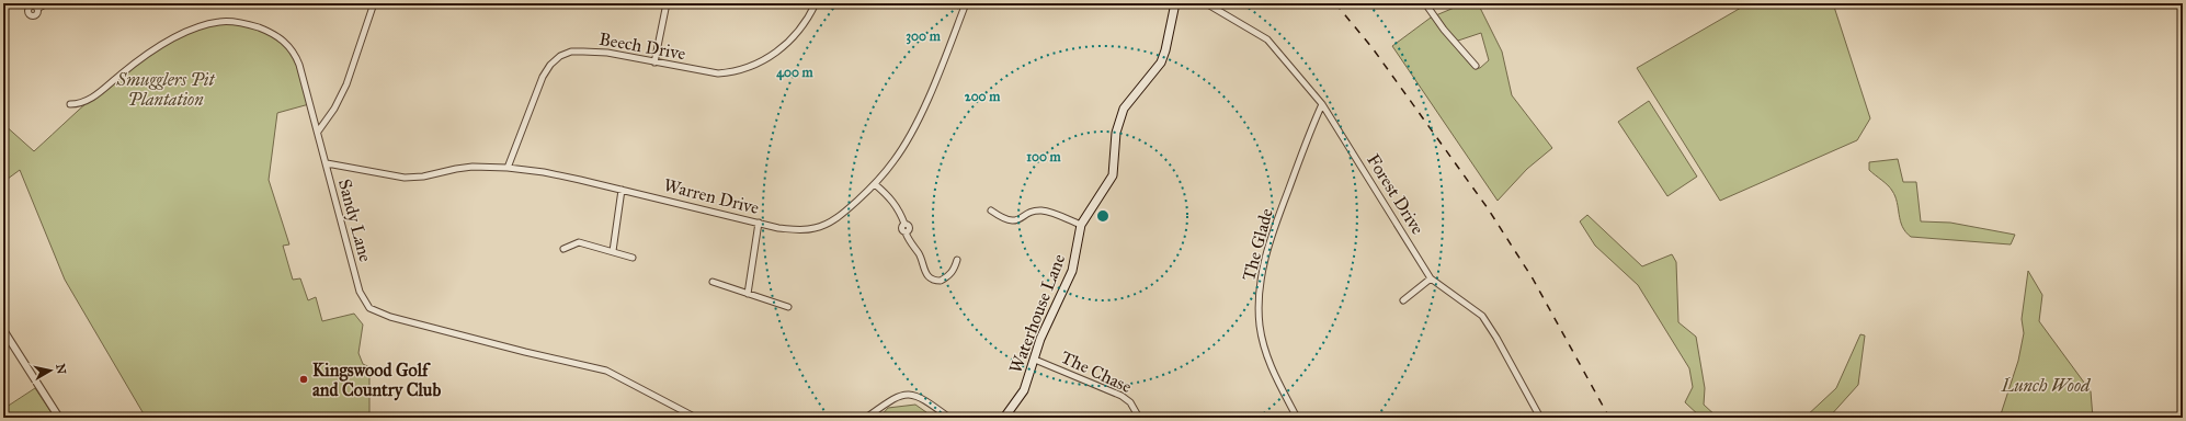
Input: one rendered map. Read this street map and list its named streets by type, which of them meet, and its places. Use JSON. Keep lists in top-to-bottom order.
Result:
{
  "streets": {
    "main road": ["Waterhouse Lane"],
    "street": [
      "Beech Drive",
      "Forest Drive",
      "Warren Drive",
      "Sandy Lane",
      "The Glade",
      "The Chase"
    ]
  },
  "crossings": [
    ["Beech Drive", "Warren Drive"],
    ["Forest Drive", "The Glade"],
    ["Warren Drive", "Sandy Lane"],
    ["Waterhouse Lane", "The Chase"]
  ],
  "parks": ["Smugglers Pit Plantation", "Lunch Wood"],
  "places": ["Kingswood Golf and Country Club"],
  "north": "right",
  "rings": [
    "300 m",
    "400 m",
    "200 m",
    "100 m"
  ]
}
